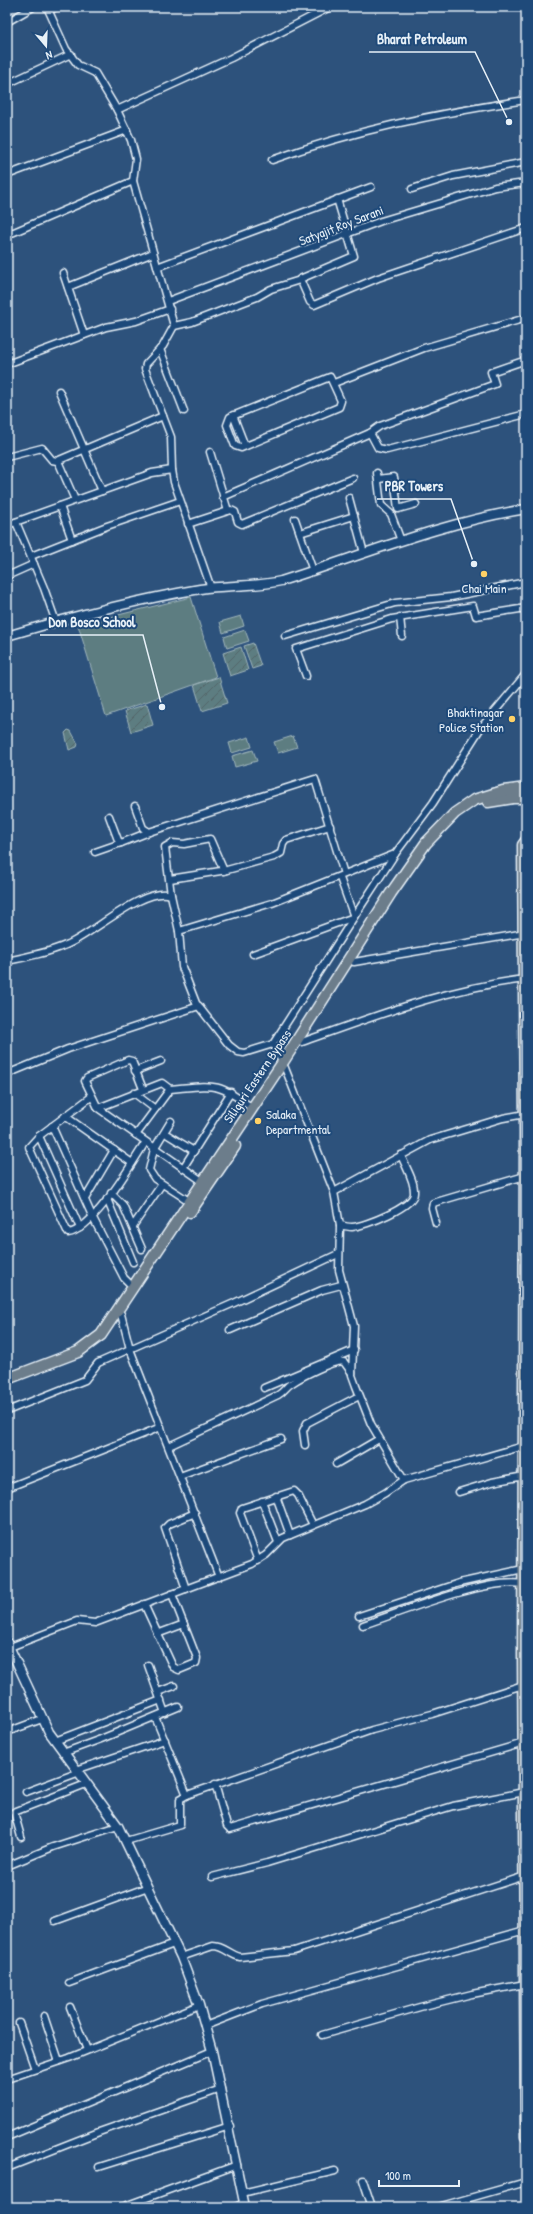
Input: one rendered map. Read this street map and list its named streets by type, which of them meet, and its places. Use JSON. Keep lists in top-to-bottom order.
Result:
{
  "streets": {
    "main road": ["Siliguri Eastern Bypass"],
    "street": ["Satyajit Roy Sarani"]
  },
  "places": [
    "Bharat Petroleum",
    "PBR Towers",
    "Chai Main",
    "Don Bosco School",
    "Bhaktinagar Police Station",
    "Salaka Departmental"
  ],
  "scale_bar": "100 m",
  "north": "bottom"
}
